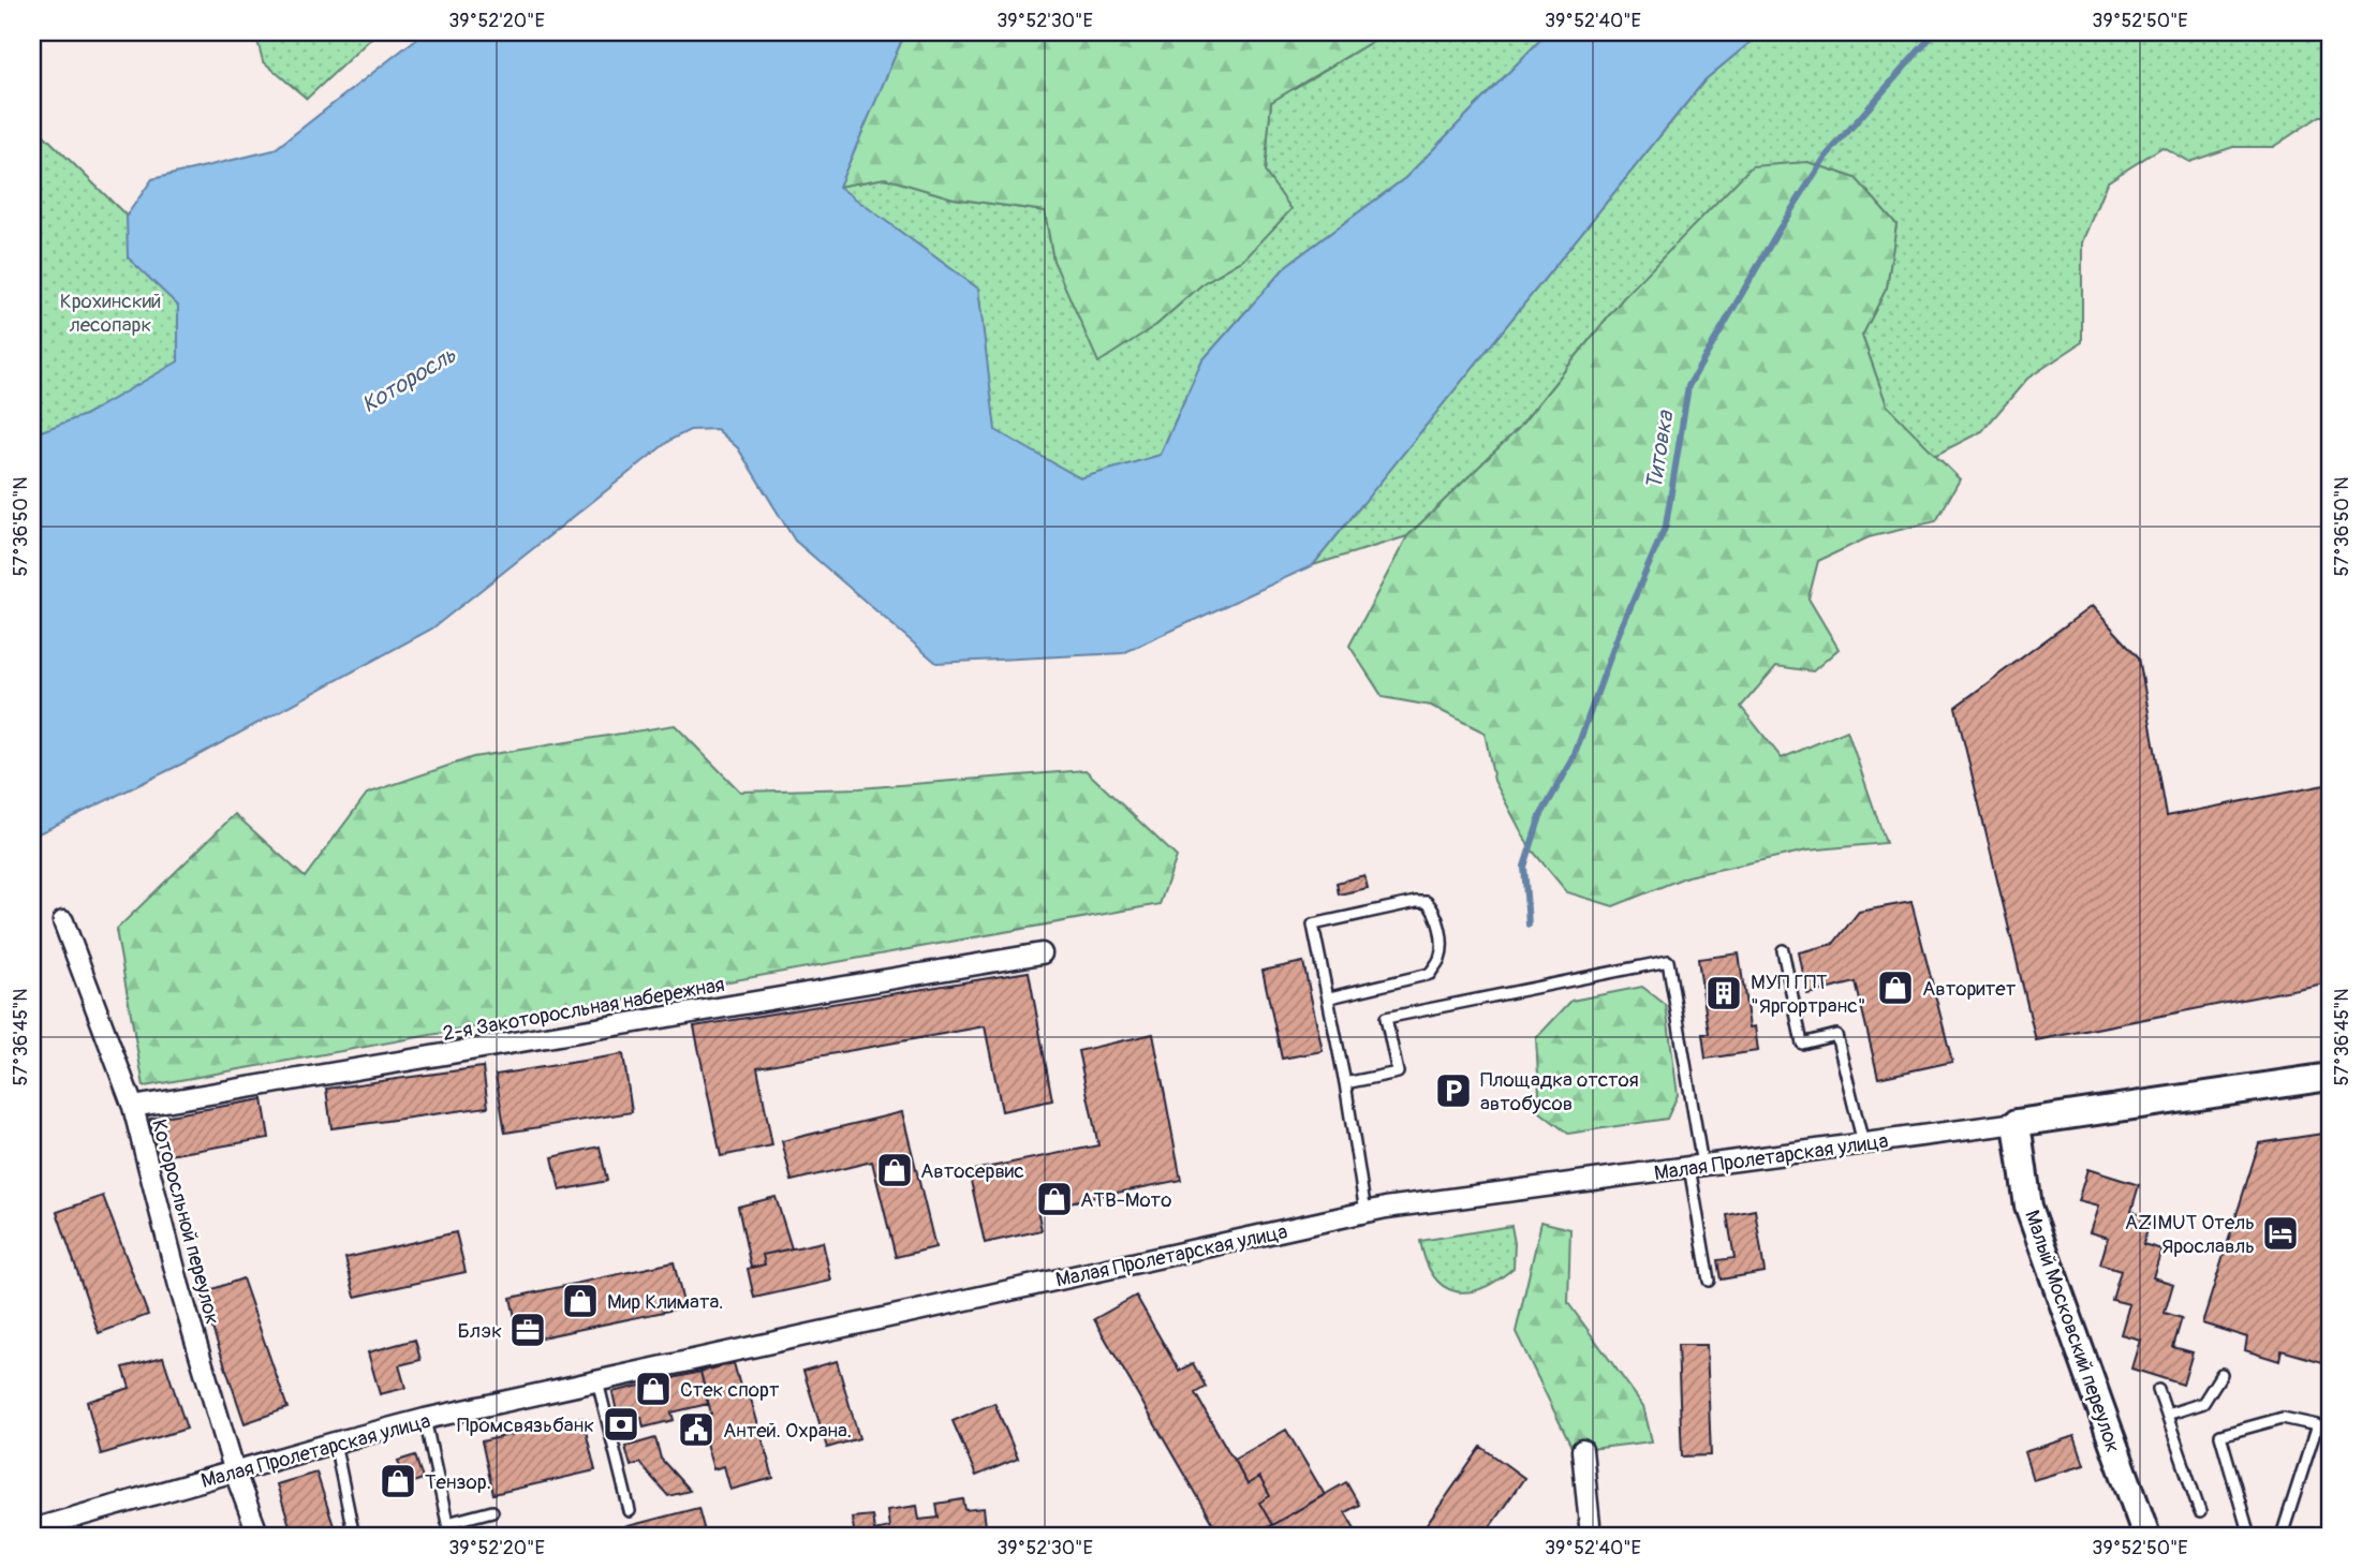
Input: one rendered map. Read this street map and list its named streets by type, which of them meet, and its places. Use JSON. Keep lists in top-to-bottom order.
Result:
{
  "streets": {
    "street": [
      "2-я Закоторосльная набережная",
      "Малая Пролетарская улица",
      "Которосльной переулок",
      "Малый Московский переулок"
    ]
  },
  "crossings": [
    ["2-я Закоторосльная набережная", "Которосльной переулок"],
    ["Малая Пролетарская улица", "Которосльной переулок"],
    ["Малая Пролетарская улица", "Малый Московский переулок"]
  ],
  "water": ["Которосль", "Титовка"],
  "parks": ["Крохинский лесопарк"],
  "places": {
    "shop": [
      "Авторитет",
      "Автосервис",
      "АТВ-Мото",
      "Мир Климата.",
      "Стек спорт",
      "Тензор."
    ],
    "building": ["МУП ГПТ \"Яргортранс\""],
    "parking": ["Площадка отстоя автобусов"],
    "hotel": ["AZIMUT Отель Ярославль"],
    "office": ["Блэк"],
    "bank": ["Промсвязьбанк"],
    "public building": ["Антей. Охрана."]
  },
  "coordinates": [
    "39°52'20\"E",
    "39°52'30\"E",
    "39°52'40\"E",
    "39°52'50\"E",
    "57°36'50\"N",
    "57°36'45\"N"
  ]
}
